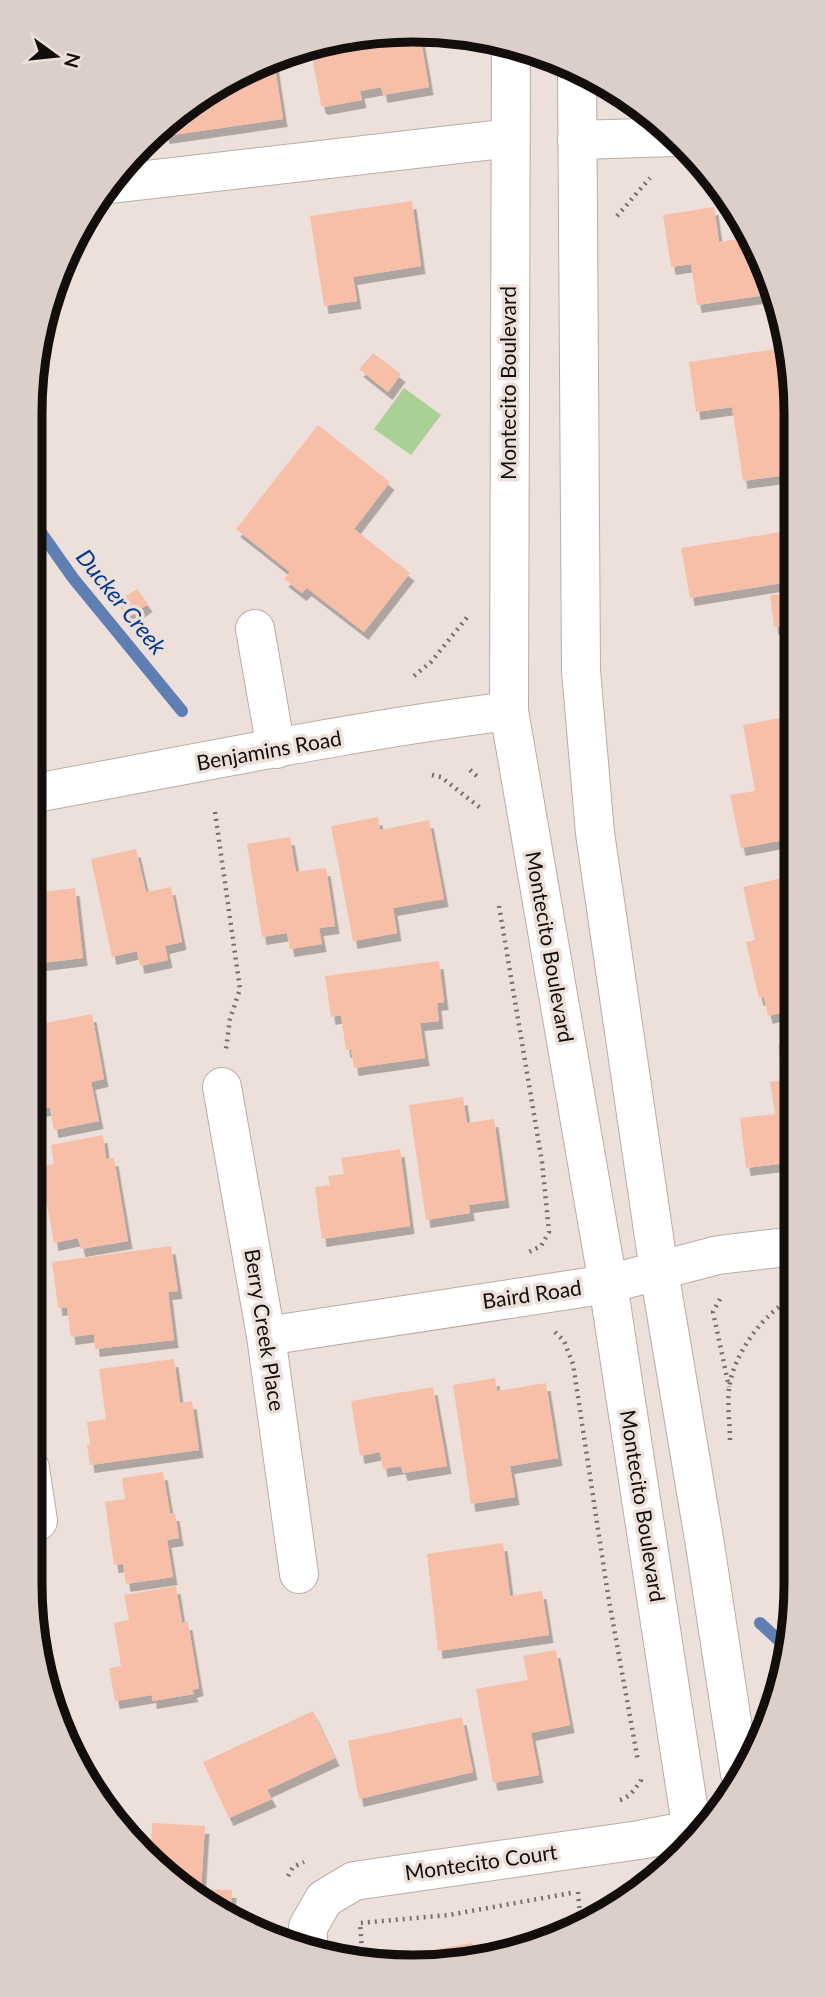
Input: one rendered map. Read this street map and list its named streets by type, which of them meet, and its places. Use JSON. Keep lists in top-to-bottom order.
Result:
{
  "streets": {
    "main road": [
      "Montecito Boulevard",
      "Benjamins Road",
      "Baird Road",
      "Berry Creek Place",
      "Montecito Court"
    ]
  },
  "crossings": [
    ["Montecito Boulevard", "Benjamins Road"],
    ["Montecito Boulevard", "Baird Road"],
    ["Baird Road", "Berry Creek Place"]
  ],
  "water": ["Ducker Creek"],
  "north": "right"
}
